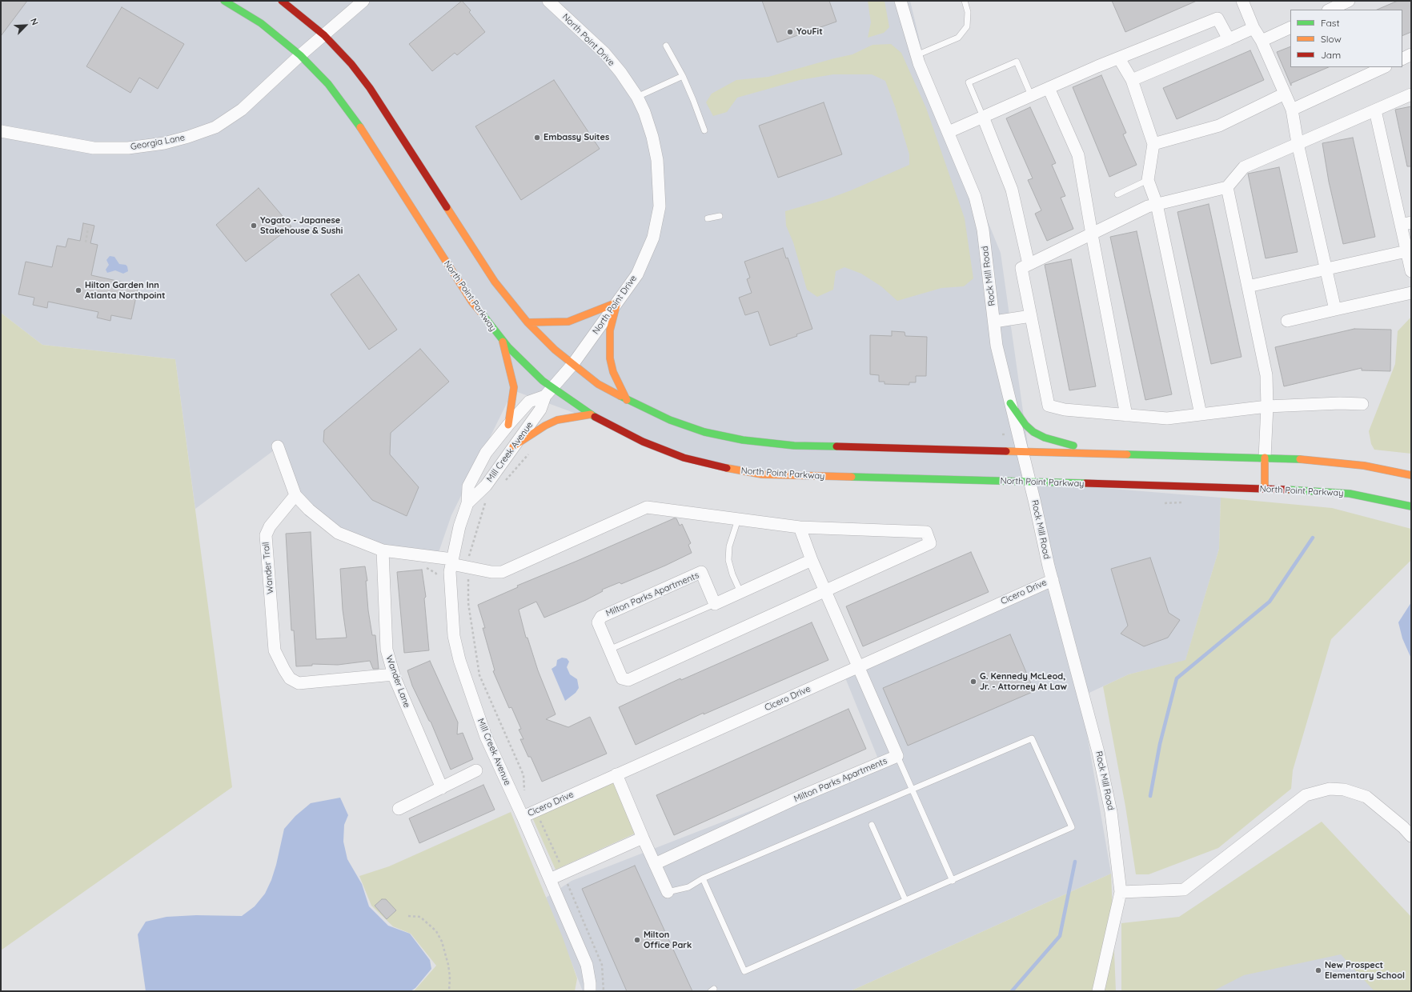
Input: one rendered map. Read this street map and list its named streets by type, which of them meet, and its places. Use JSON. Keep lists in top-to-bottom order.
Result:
{
  "streets": {
    "street": [
      "North Point Drive",
      "Georgia Lane",
      "Rock Mill Road",
      "North Point Parkway",
      "Mill Creek Avenue",
      "Wander Trail",
      "Cicero Drive",
      "Milton Parks Apartments",
      "Wander Lane"
    ]
  },
  "crossings": [
    ["North Point Drive", "North Point Parkway"],
    ["North Point Drive", "Mill Creek Avenue"],
    ["Georgia Lane", "North Point Parkway"],
    ["Rock Mill Road", "North Point Parkway"],
    ["Rock Mill Road", "Cicero Drive"],
    ["North Point Parkway", "Mill Creek Avenue"],
    ["Mill Creek Avenue", "Cicero Drive"],
    ["Mill Creek Avenue", "Milton Parks Apartments"],
    ["Wander Trail", "Wander Lane"],
    ["Cicero Drive", "Milton Parks Apartments"]
  ],
  "places": [
    "YouFit",
    "Embassy Suites",
    "Yogato - Japanese Stakehouse & Sushi",
    "Hilton Garden Inn Atlanta Northpoint",
    "G. Kennedy McLeod, Jr. - Attorney At Law",
    "Milton Office Park",
    "New Prospect Elementary School"
  ],
  "legend": ["Fast", "Slow", "Jam"],
  "north": "top right"
}
